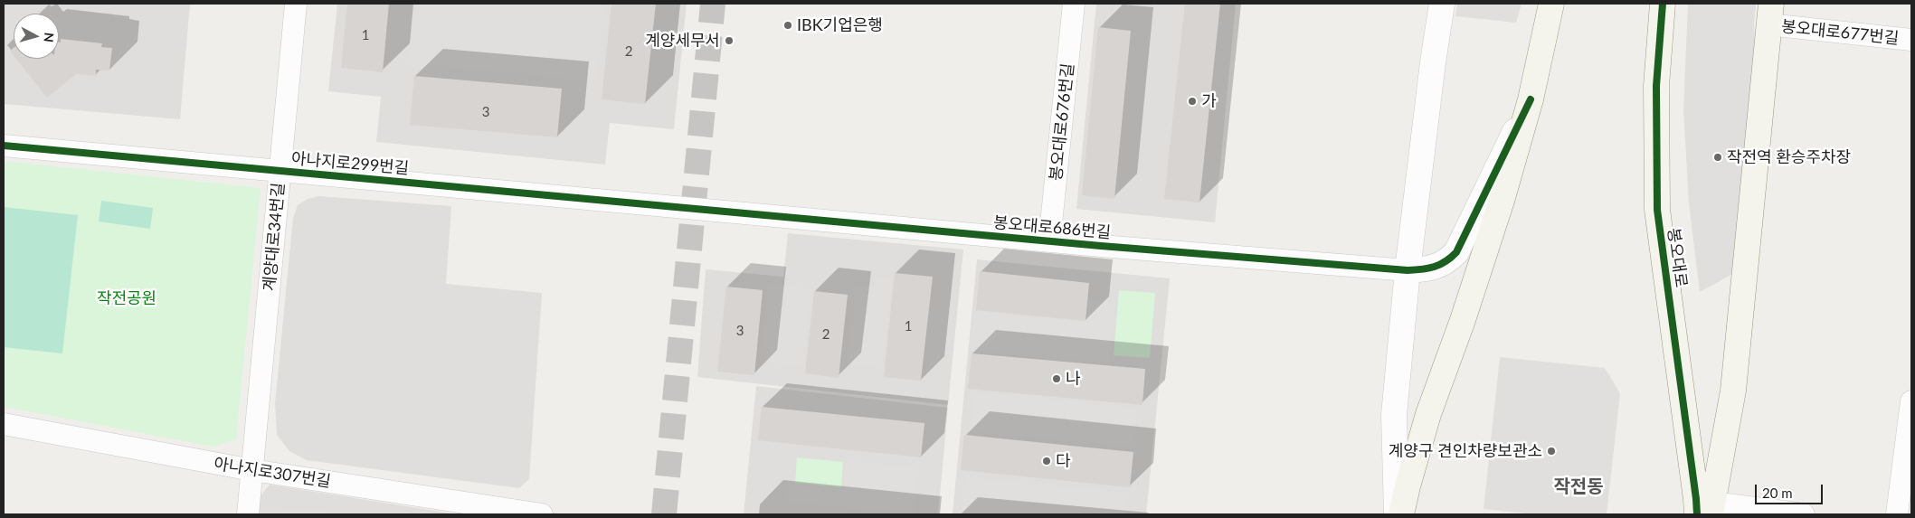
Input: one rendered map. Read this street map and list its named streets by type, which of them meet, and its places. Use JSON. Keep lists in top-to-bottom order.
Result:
{
  "streets": {
    "main road": ["봉오대로"],
    "street": [
      "봉오대로677번길",
      "봉오대로676번길",
      "아나지로299번길",
      "봉오대로686번길",
      "계양대로34번길",
      "아나지로307번길"
    ]
  },
  "crossings": [
    ["봉오대로676번길", "봉오대로686번길"],
    ["아나지로299번길", "봉오대로686번길"],
    ["아나지로299번길", "계양대로34번길"],
    ["계양대로34번길", "아나지로307번길"]
  ],
  "districts": ["작전동"],
  "parks": ["작전공원"],
  "places": [
    "IBK기업은행",
    "계양세무서",
    "가",
    "작전역 환승주차장",
    "나",
    "계양구 견인차량보관소",
    "다"
  ],
  "house_numbers": [
    "1",
    "2",
    "3",
    "1",
    "3",
    "2"
  ],
  "scale_bar": "20 m",
  "north": "right"
}
